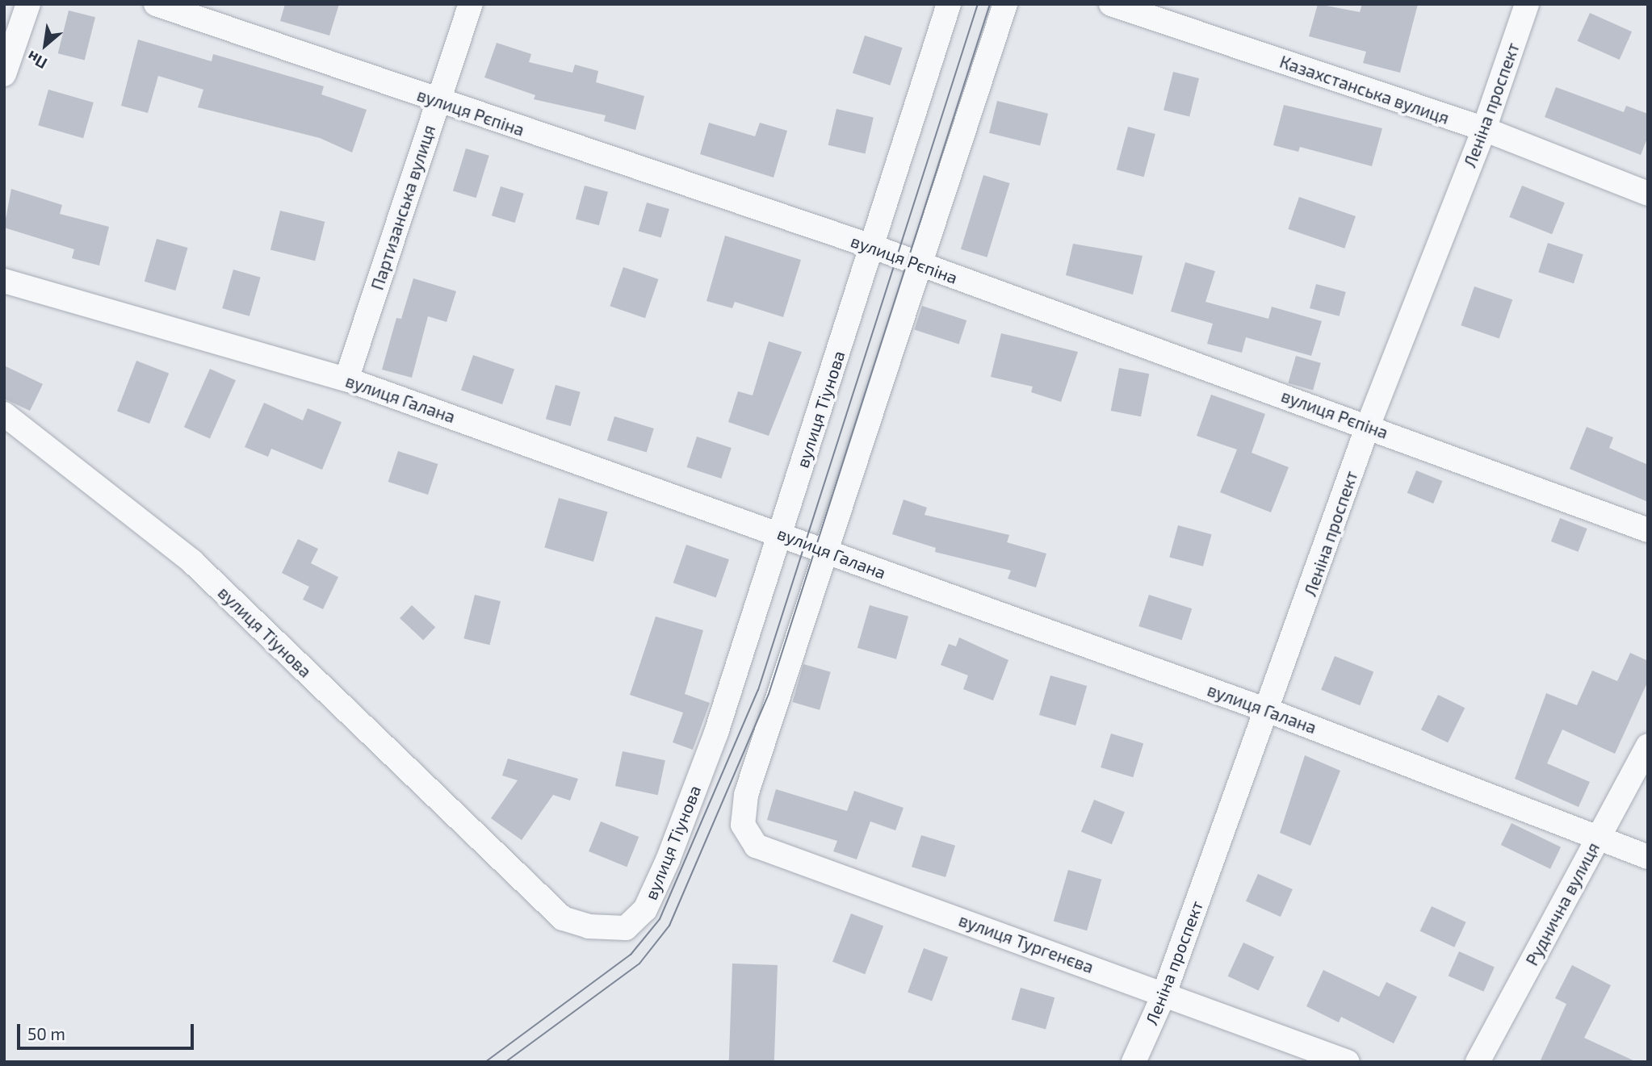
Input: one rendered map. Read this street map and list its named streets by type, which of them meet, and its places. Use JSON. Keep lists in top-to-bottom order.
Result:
{
  "streets": {
    "street": [
      "Казахстанська вулиця",
      "Леніна проспект",
      "вулиця Рєпіна",
      "Партизанська вулиця",
      "вулиця Галана",
      "вулиця Тіунова",
      "Руднична вулиця",
      "вулиця Тургенєва"
    ]
  },
  "crossings": [
    ["Казахстанська вулиця", "Леніна проспект"],
    ["Леніна проспект", "вулиця Рєпіна"],
    ["Леніна проспект", "вулиця Галана"],
    ["Леніна проспект", "вулиця Тургенєва"],
    ["вулиця Рєпіна", "Партизанська вулиця"],
    ["вулиця Рєпіна", "вулиця Тіунова"],
    ["Партизанська вулиця", "вулиця Галана"],
    ["вулиця Галана", "вулиця Тіунова"],
    ["вулиця Галана", "Руднична вулиця"],
    ["вулиця Галана", "вулиця Тургенєва"]
  ],
  "scale_bar": "50 m",
  "north": "bottom left"
}
